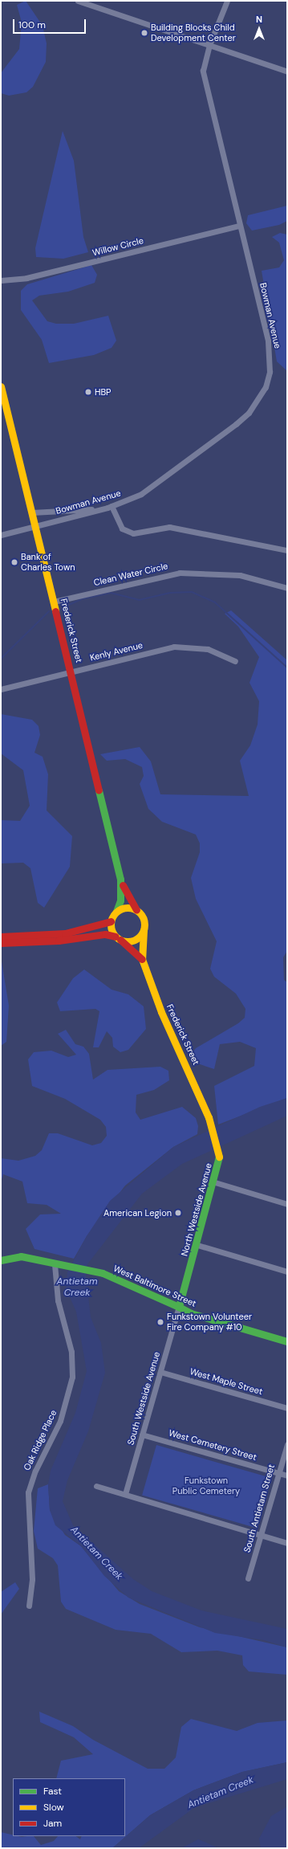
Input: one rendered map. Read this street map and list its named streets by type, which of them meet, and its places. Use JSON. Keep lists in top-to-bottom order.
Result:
{
  "streets": {
    "main road": ["Frederick Street", "North Westside Avenue", "West Baltimore Street"],
    "street": [
      "Willow Circle",
      "Bowman Avenue",
      "Clean Water Circle",
      "Kenly Avenue",
      "West Maple Street",
      "South Westside Avenue",
      "Oak Ridge Place",
      "West Cemetery Street",
      "South Antietam Street"
    ]
  },
  "crossings": [
    ["Willow Circle", "Bowman Avenue"],
    ["Bowman Avenue", "Frederick Street"],
    ["Clean Water Circle", "Frederick Street"],
    ["Frederick Street", "Kenly Avenue"],
    ["Frederick Street", "North Westside Avenue"],
    ["North Westside Avenue", "West Baltimore Street"],
    ["North Westside Avenue", "South Westside Avenue"],
    ["West Baltimore Street", "South Westside Avenue"],
    ["West Baltimore Street", "Oak Ridge Place"],
    ["West Maple Street", "South Westside Avenue"],
    ["South Westside Avenue", "West Cemetery Street"],
    ["West Cemetery Street", "South Antietam Street"]
  ],
  "water": ["Antietam Creek"],
  "parks": ["Funkstown Public Cemetery"],
  "places": [
    "Building Blocks Child Development Center",
    "HBP",
    "Bank of Charles Town",
    "American Legion",
    "Funkstown Volunteer Fire Company #10"
  ],
  "legend": ["Fast", "Slow", "Jam"],
  "scale_bar": "100 m",
  "north": "top"
}
